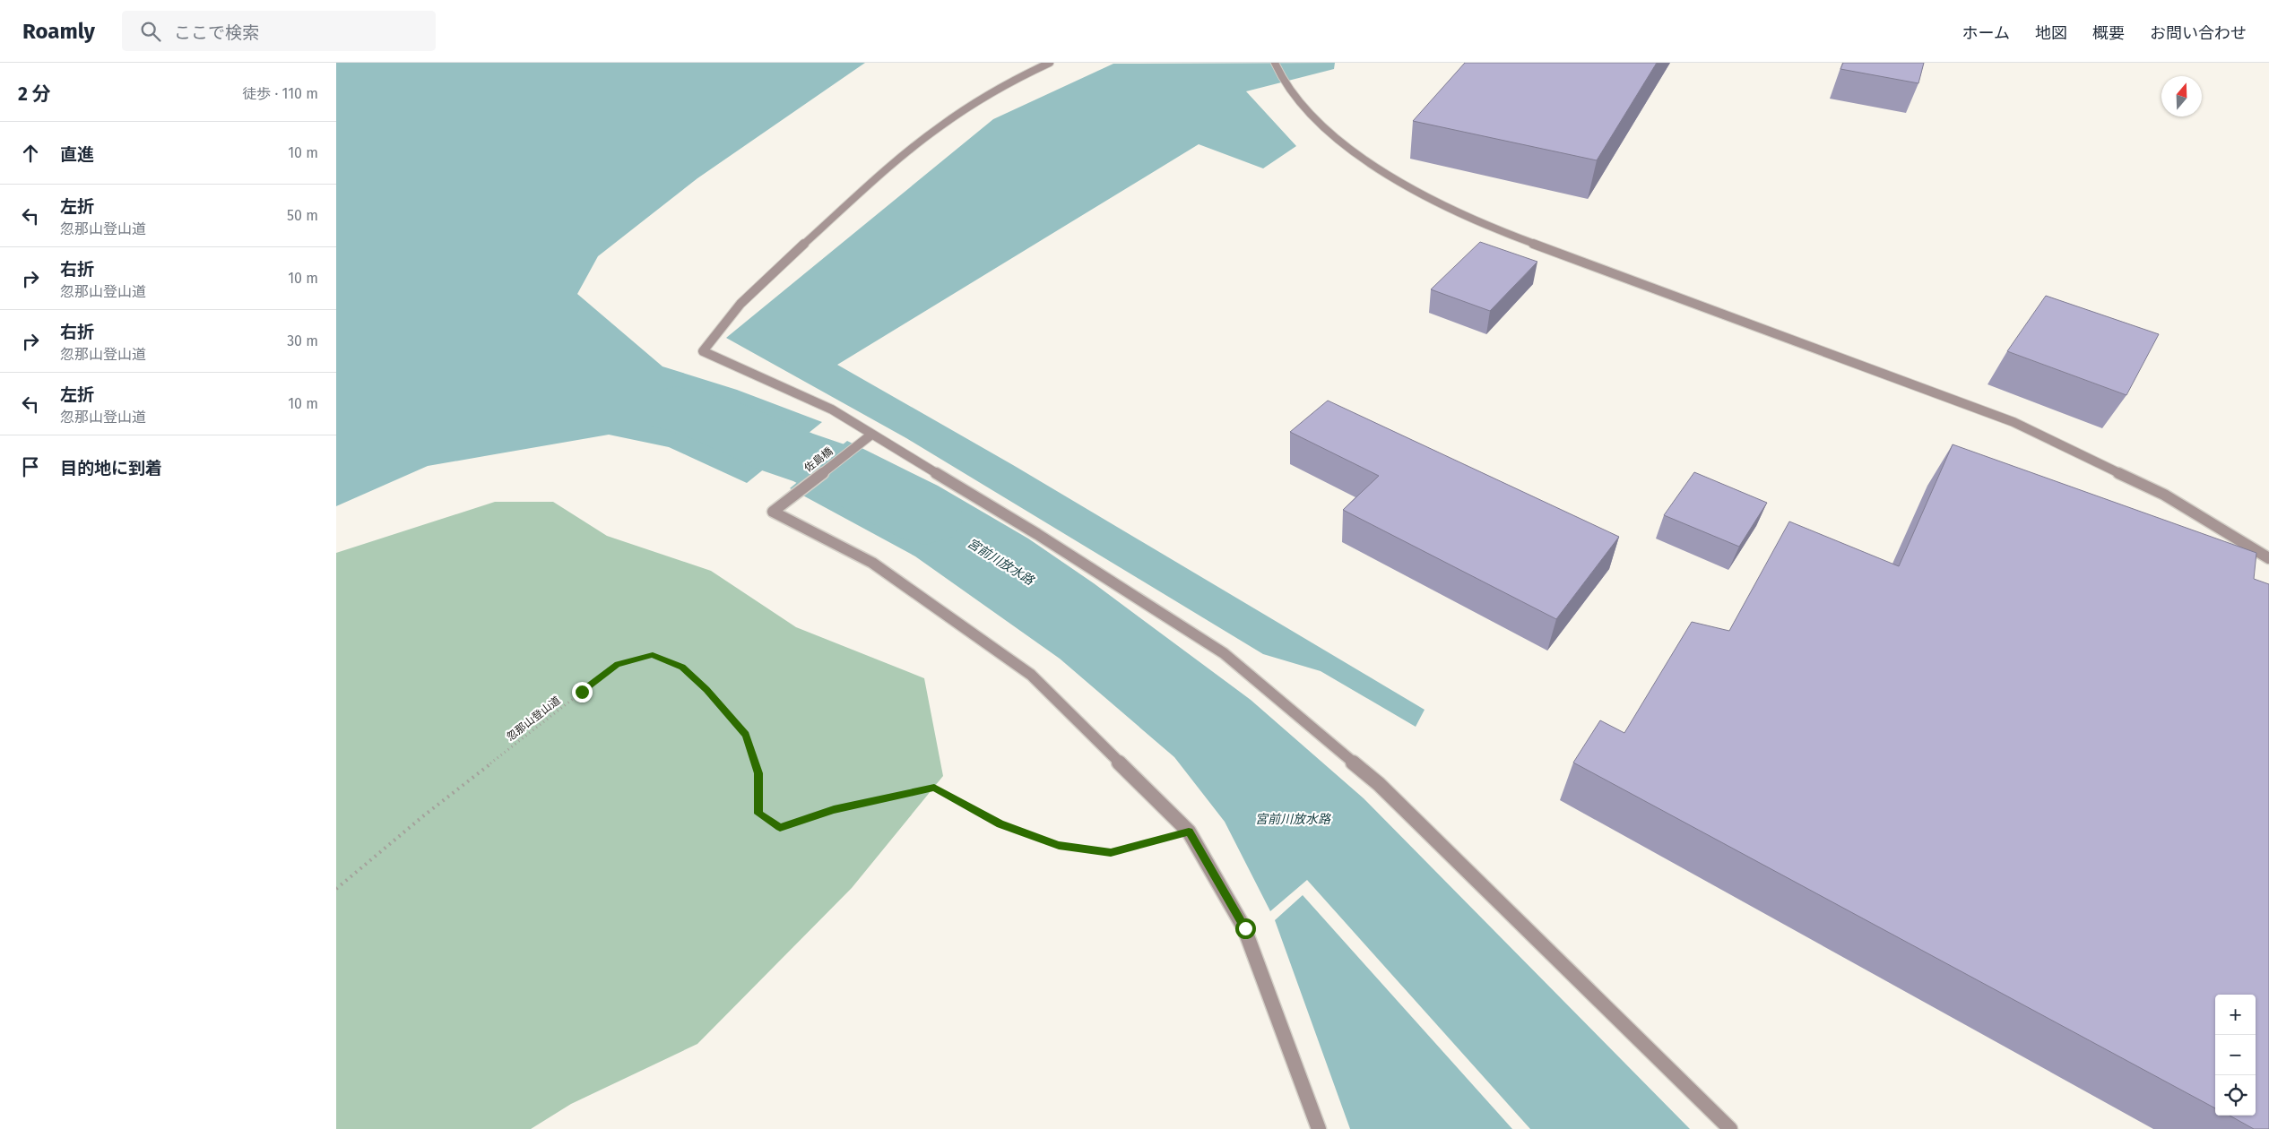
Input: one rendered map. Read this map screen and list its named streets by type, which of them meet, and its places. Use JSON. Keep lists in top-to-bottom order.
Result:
{
  "streets": {
    "street": ["佐島橋"],
    "path": ["忽那山登山道"]
  },
  "crossings": [
    ["佐島橋", "忽那山登山道"]
  ],
  "water": ["宮前川放水路"],
  "north": "top",
  "page": {
    "header": "Roamly",
    "search": "ここで検索",
    "nav": [
      "ホーム",
      "地図",
      "概要",
      "お問い合わせ"
    ],
    "heading": ["2 分", "徒歩 · 110 m"],
    "list": [
      ["直進", "10 m"],
      ["左折", "忽那山登山道", "50 m"],
      ["右折", "忽那山登山道", "10 m"],
      ["右折", "忽那山登山道", "30 m"],
      ["左折", "忽那山登山道", "10 m"],
      "目的地に到着"
    ],
    "map_buttons": ["+", "−"]
  }
}
